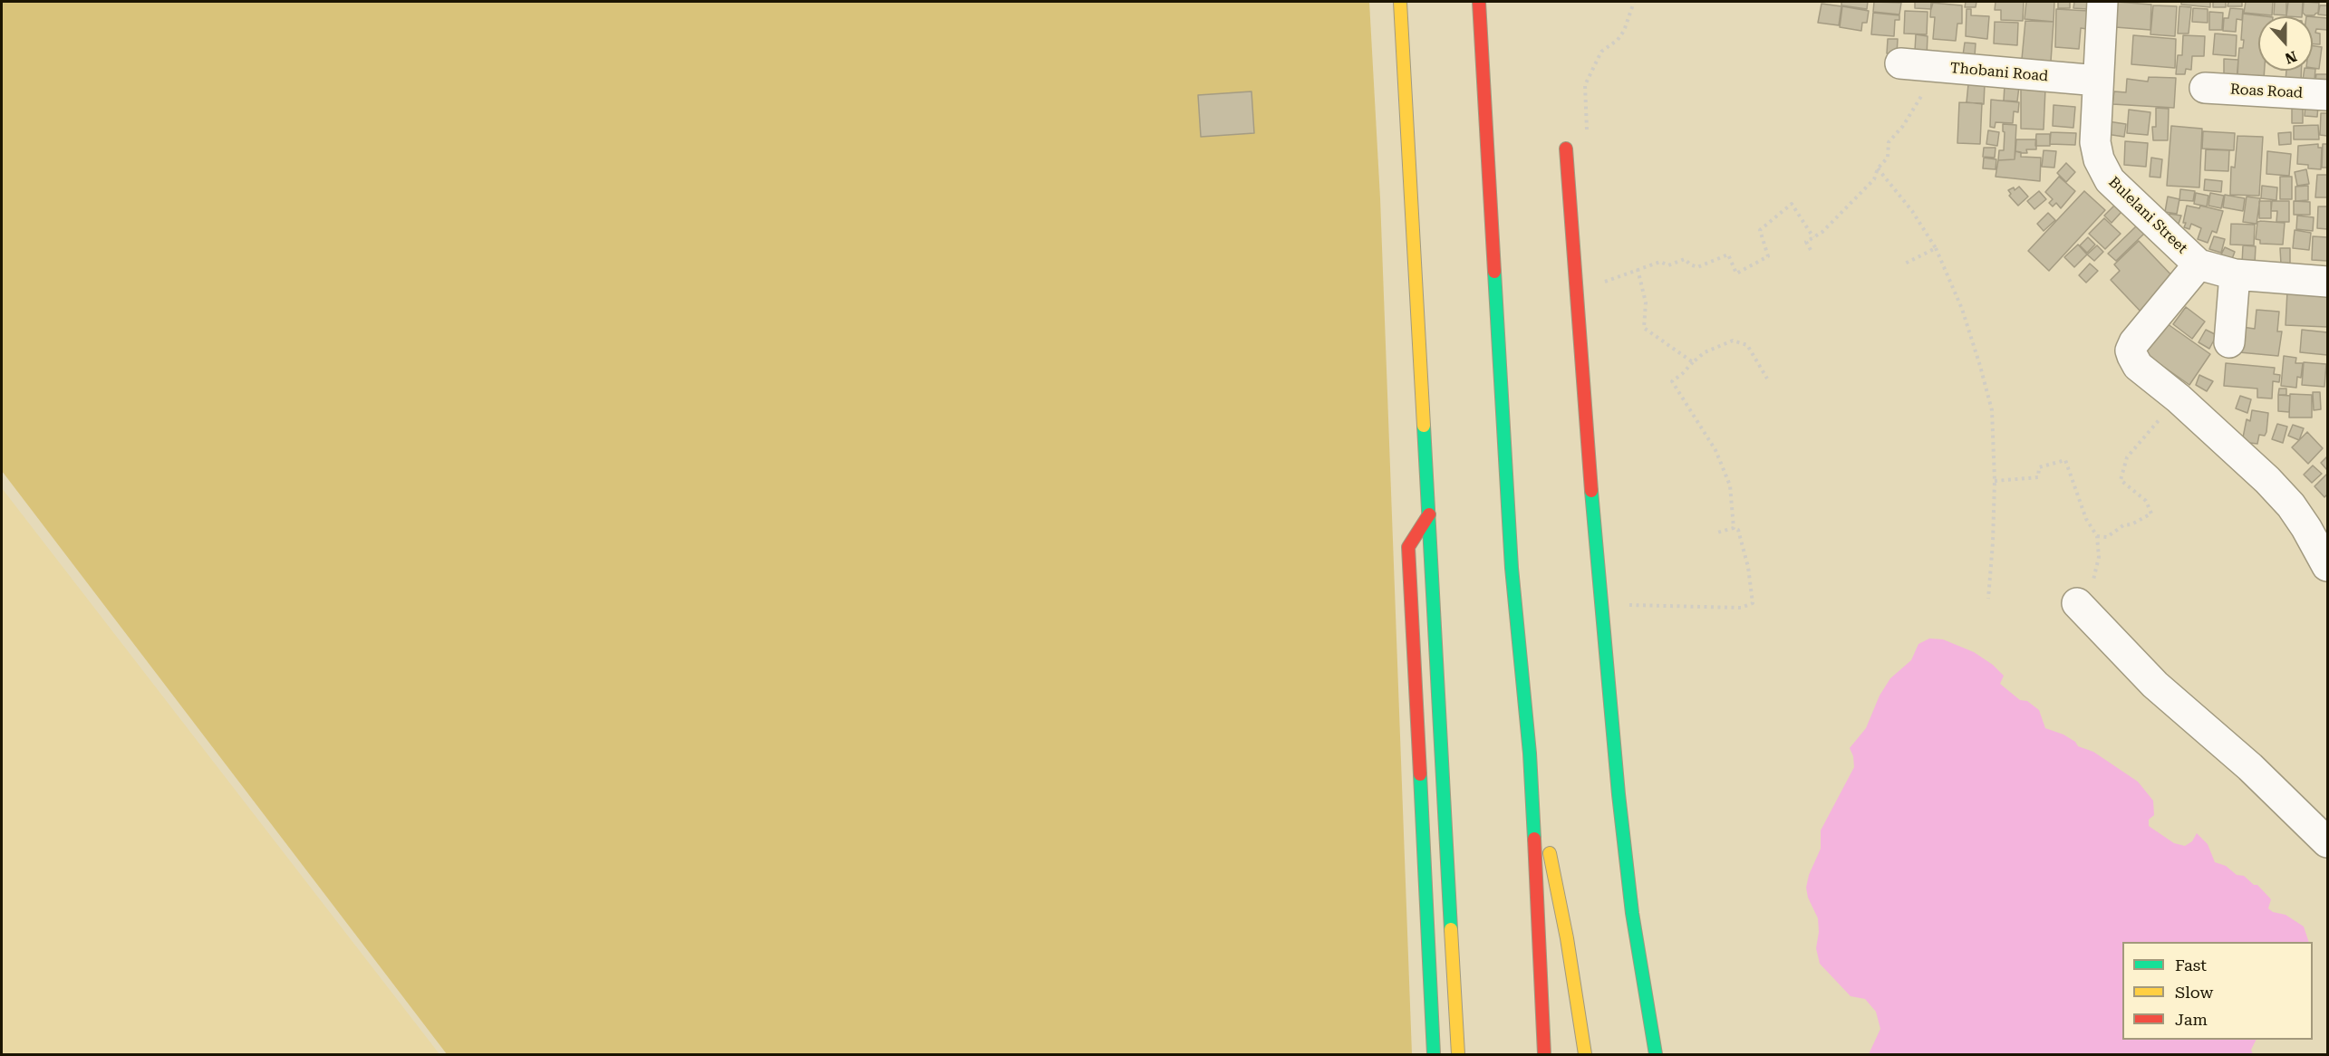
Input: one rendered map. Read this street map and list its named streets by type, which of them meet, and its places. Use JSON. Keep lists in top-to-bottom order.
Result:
{
  "streets": {
    "street": ["Thobani Road", "Roas Road", "Bulelani Street"]
  },
  "crossings": [
    ["Thobani Road", "Bulelani Street"]
  ],
  "legend": ["Fast", "Slow", "Jam"],
  "north": "bottom"
}
